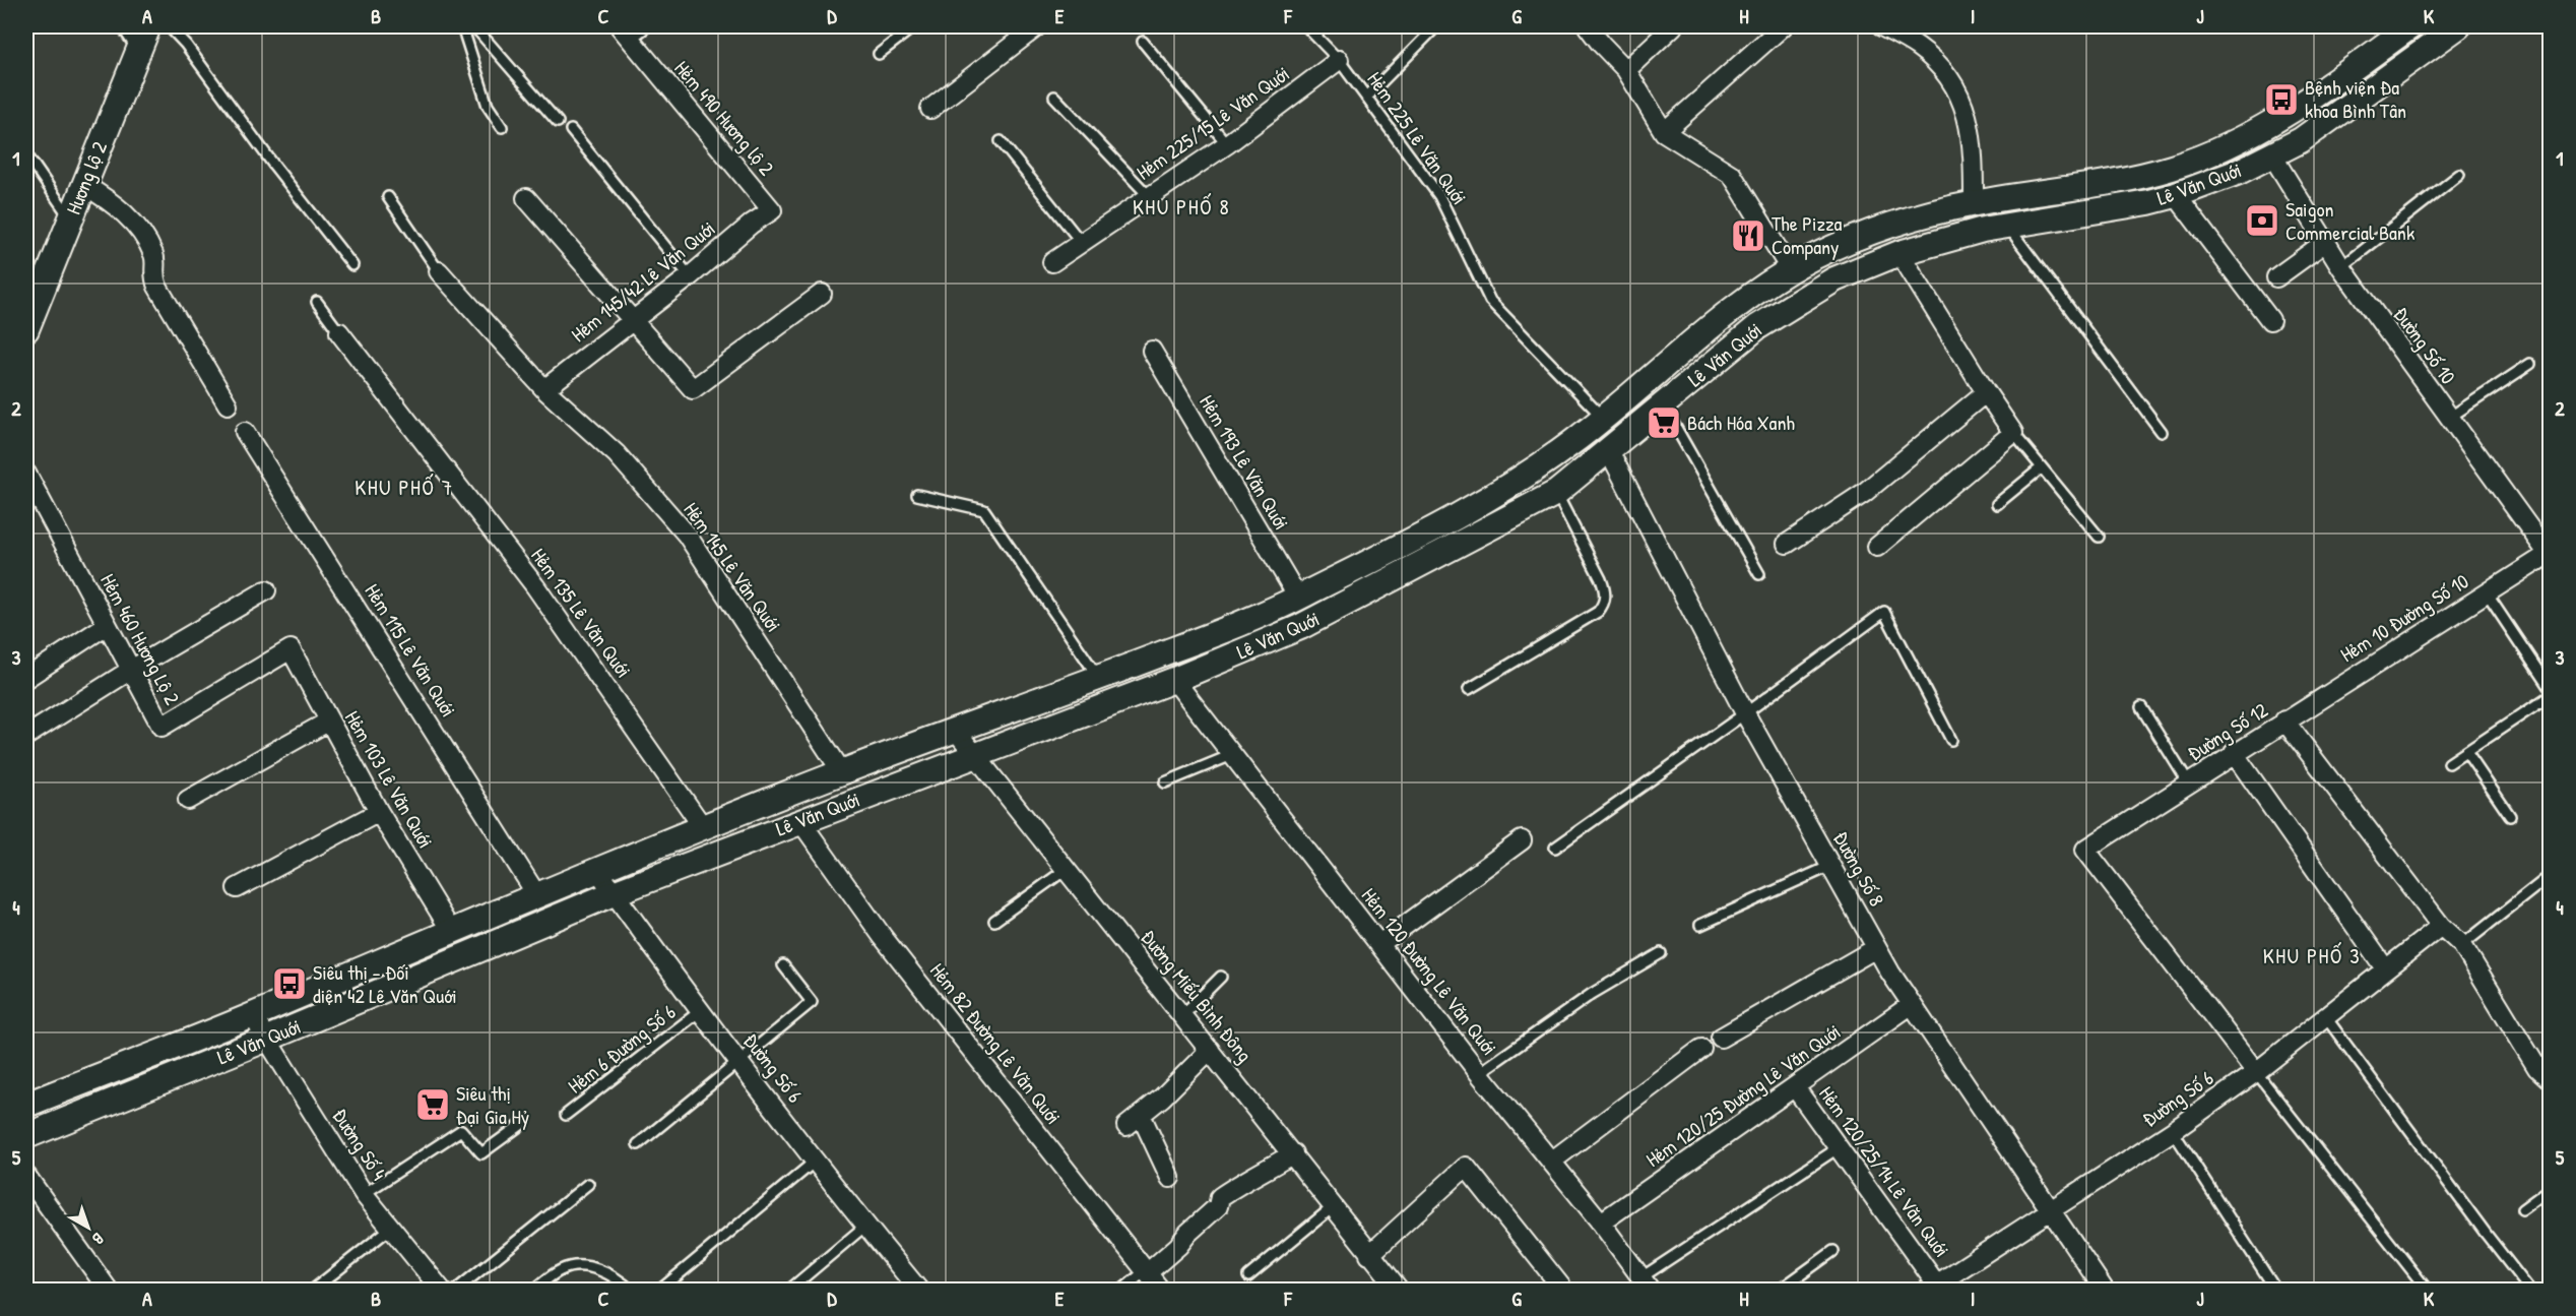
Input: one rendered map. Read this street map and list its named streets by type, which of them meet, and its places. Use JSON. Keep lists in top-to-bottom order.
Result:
{
  "streets": {
    "main road": ["Hương lộ 2", "Lê Văn Quới"],
    "street": [
      "Hẻm 490 Hương lộ 2",
      "Hẻm 225/15 Lê Văn Quới",
      "Hẻm 145/42 Lê Văn Quới",
      "Đường Số 10",
      "Hẻm 193 Lê Văn Quới",
      "Hẻm 145 Lê Văn Quới",
      "Hẻm 135 Lê Văn Quới",
      "Hẻm 10 Đường Số 10",
      "Hẻm 460 Hương Lộ 2",
      "Hẻm 115 Lê Văn Quới",
      "Đường Số 12",
      "Hẻm 103 Lê Văn Quới",
      "Đường Số 8",
      "Hẻm 120 Đường Lê Văn Quới",
      "Đường Miếu Bình Đông",
      "Hẻm 82 Đường Lê Văn Quới",
      "Đường Số 6",
      "Hẻm 120/25 Đường Lê Văn Quới",
      "Đường Số 4",
      "Hẻm 120/25/14 Lê Văn Quới"
    ],
    "lane": ["Hẻm 225 Lê Văn Quới", "Hẻm 6 Đường Số 6"]
  },
  "crossings": [
    ["Hẻm 490 Hương lộ 2", "Hẻm 145/42 Lê Văn Quới"],
    ["Hẻm 225/15 Lê Văn Quới", "Hẻm 225 Lê Văn Quới"],
    ["Hẻm 225 Lê Văn Quới", "Lê Văn Quới"],
    ["Lê Văn Quới", "Đường Số 10"],
    ["Lê Văn Quới", "Hẻm 193 Lê Văn Quới"],
    ["Lê Văn Quới", "Hẻm 145 Lê Văn Quới"],
    ["Lê Văn Quới", "Hẻm 135 Lê Văn Quới"],
    ["Lê Văn Quới", "Hẻm 115 Lê Văn Quới"],
    ["Lê Văn Quới", "Hẻm 103 Lê Văn Quới"],
    ["Lê Văn Quới", "Đường Số 8"],
    ["Lê Văn Quới", "Hẻm 120 Đường Lê Văn Quới"],
    ["Lê Văn Quới", "Đường Miếu Bình Đông"],
    ["Lê Văn Quới", "Hẻm 82 Đường Lê Văn Quới"],
    ["Lê Văn Quới", "Đường Số 6"],
    ["Lê Văn Quới", "Đường Số 4"],
    ["Hẻm 145/42 Lê Văn Quới", "Hẻm 145 Lê Văn Quới"],
    ["Đường Số 10", "Hẻm 10 Đường Số 10"],
    ["Hẻm 10 Đường Số 10", "Đường Số 12"],
    ["Hẻm 460 Hương Lộ 2", "Hẻm 103 Lê Văn Quới"],
    ["Đường Số 12", "Đường Số 6"],
    ["Đường Số 8", "Đường Số 6"],
    ["Đường Số 8", "Hẻm 120/25 Đường Lê Văn Quới"],
    ["Hẻm 120 Đường Lê Văn Quới", "Hẻm 120/25 Đường Lê Văn Quới"],
    ["Hẻm 6 Đường Số 6", "Đường Số 6"],
    ["Đường Số 6", "Hẻm 120/25/14 Lê Văn Quới"],
    ["Hẻm 120/25 Đường Lê Văn Quới", "Hẻm 120/25/14 Lê Văn Quới"]
  ],
  "districts": ["KHU PHỐ 8", "KHU PHỐ 7", "KHU PHỐ 3"],
  "places": {
    "bus stop": ["Bệnh viện Đa khoa Bình Tân", "Siêu thị - Đối diện 42 Lê Văn Quới"],
    "bank": ["Saigon Commercial Bank"],
    "restaurant": ["The Pizza Company"],
    "supermarket": ["Bách Hóa Xanh", "Siêu thị Đại Gia Hỷ"]
  },
  "north": "bottom right",
  "grid": {
    "columns": [
      "A",
      "B",
      "C",
      "D",
      "E",
      "F",
      "G",
      "H",
      "I",
      "J",
      "K"
    ],
    "rows": [
      "1",
      "2",
      "3",
      "4",
      "5"
    ]
  }
}
